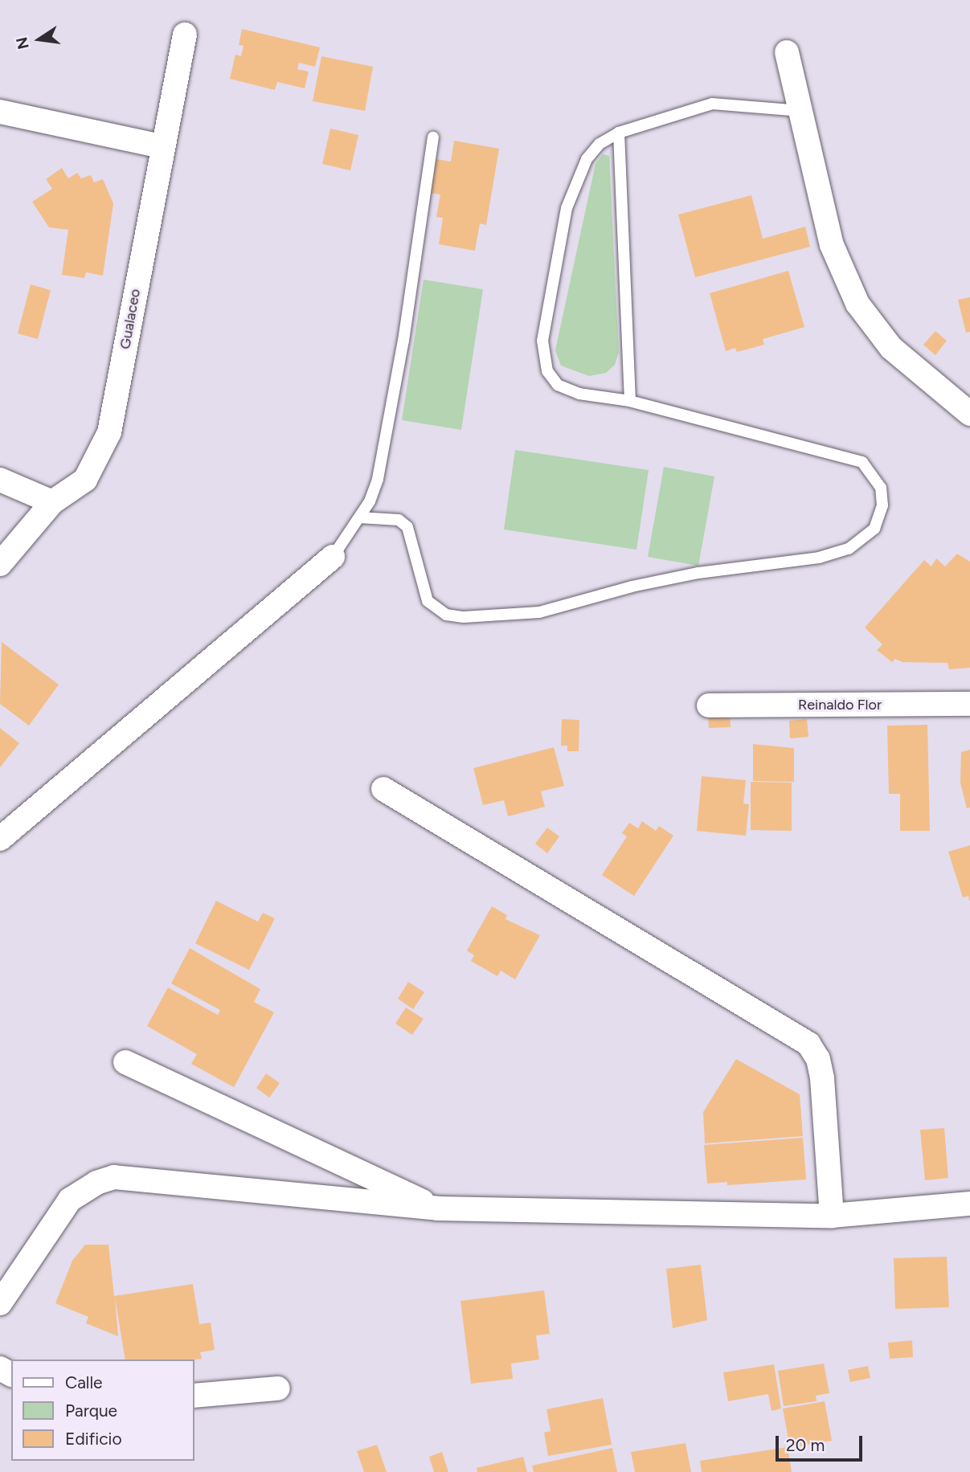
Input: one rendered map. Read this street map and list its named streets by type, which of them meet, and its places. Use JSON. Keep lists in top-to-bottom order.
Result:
{
  "streets": {
    "street": ["Gualaceo", "Reinaldo Flor"]
  },
  "legend": ["Calle", "Parque", "Edificio"],
  "scale_bar": "20 m",
  "north": "left"
}
